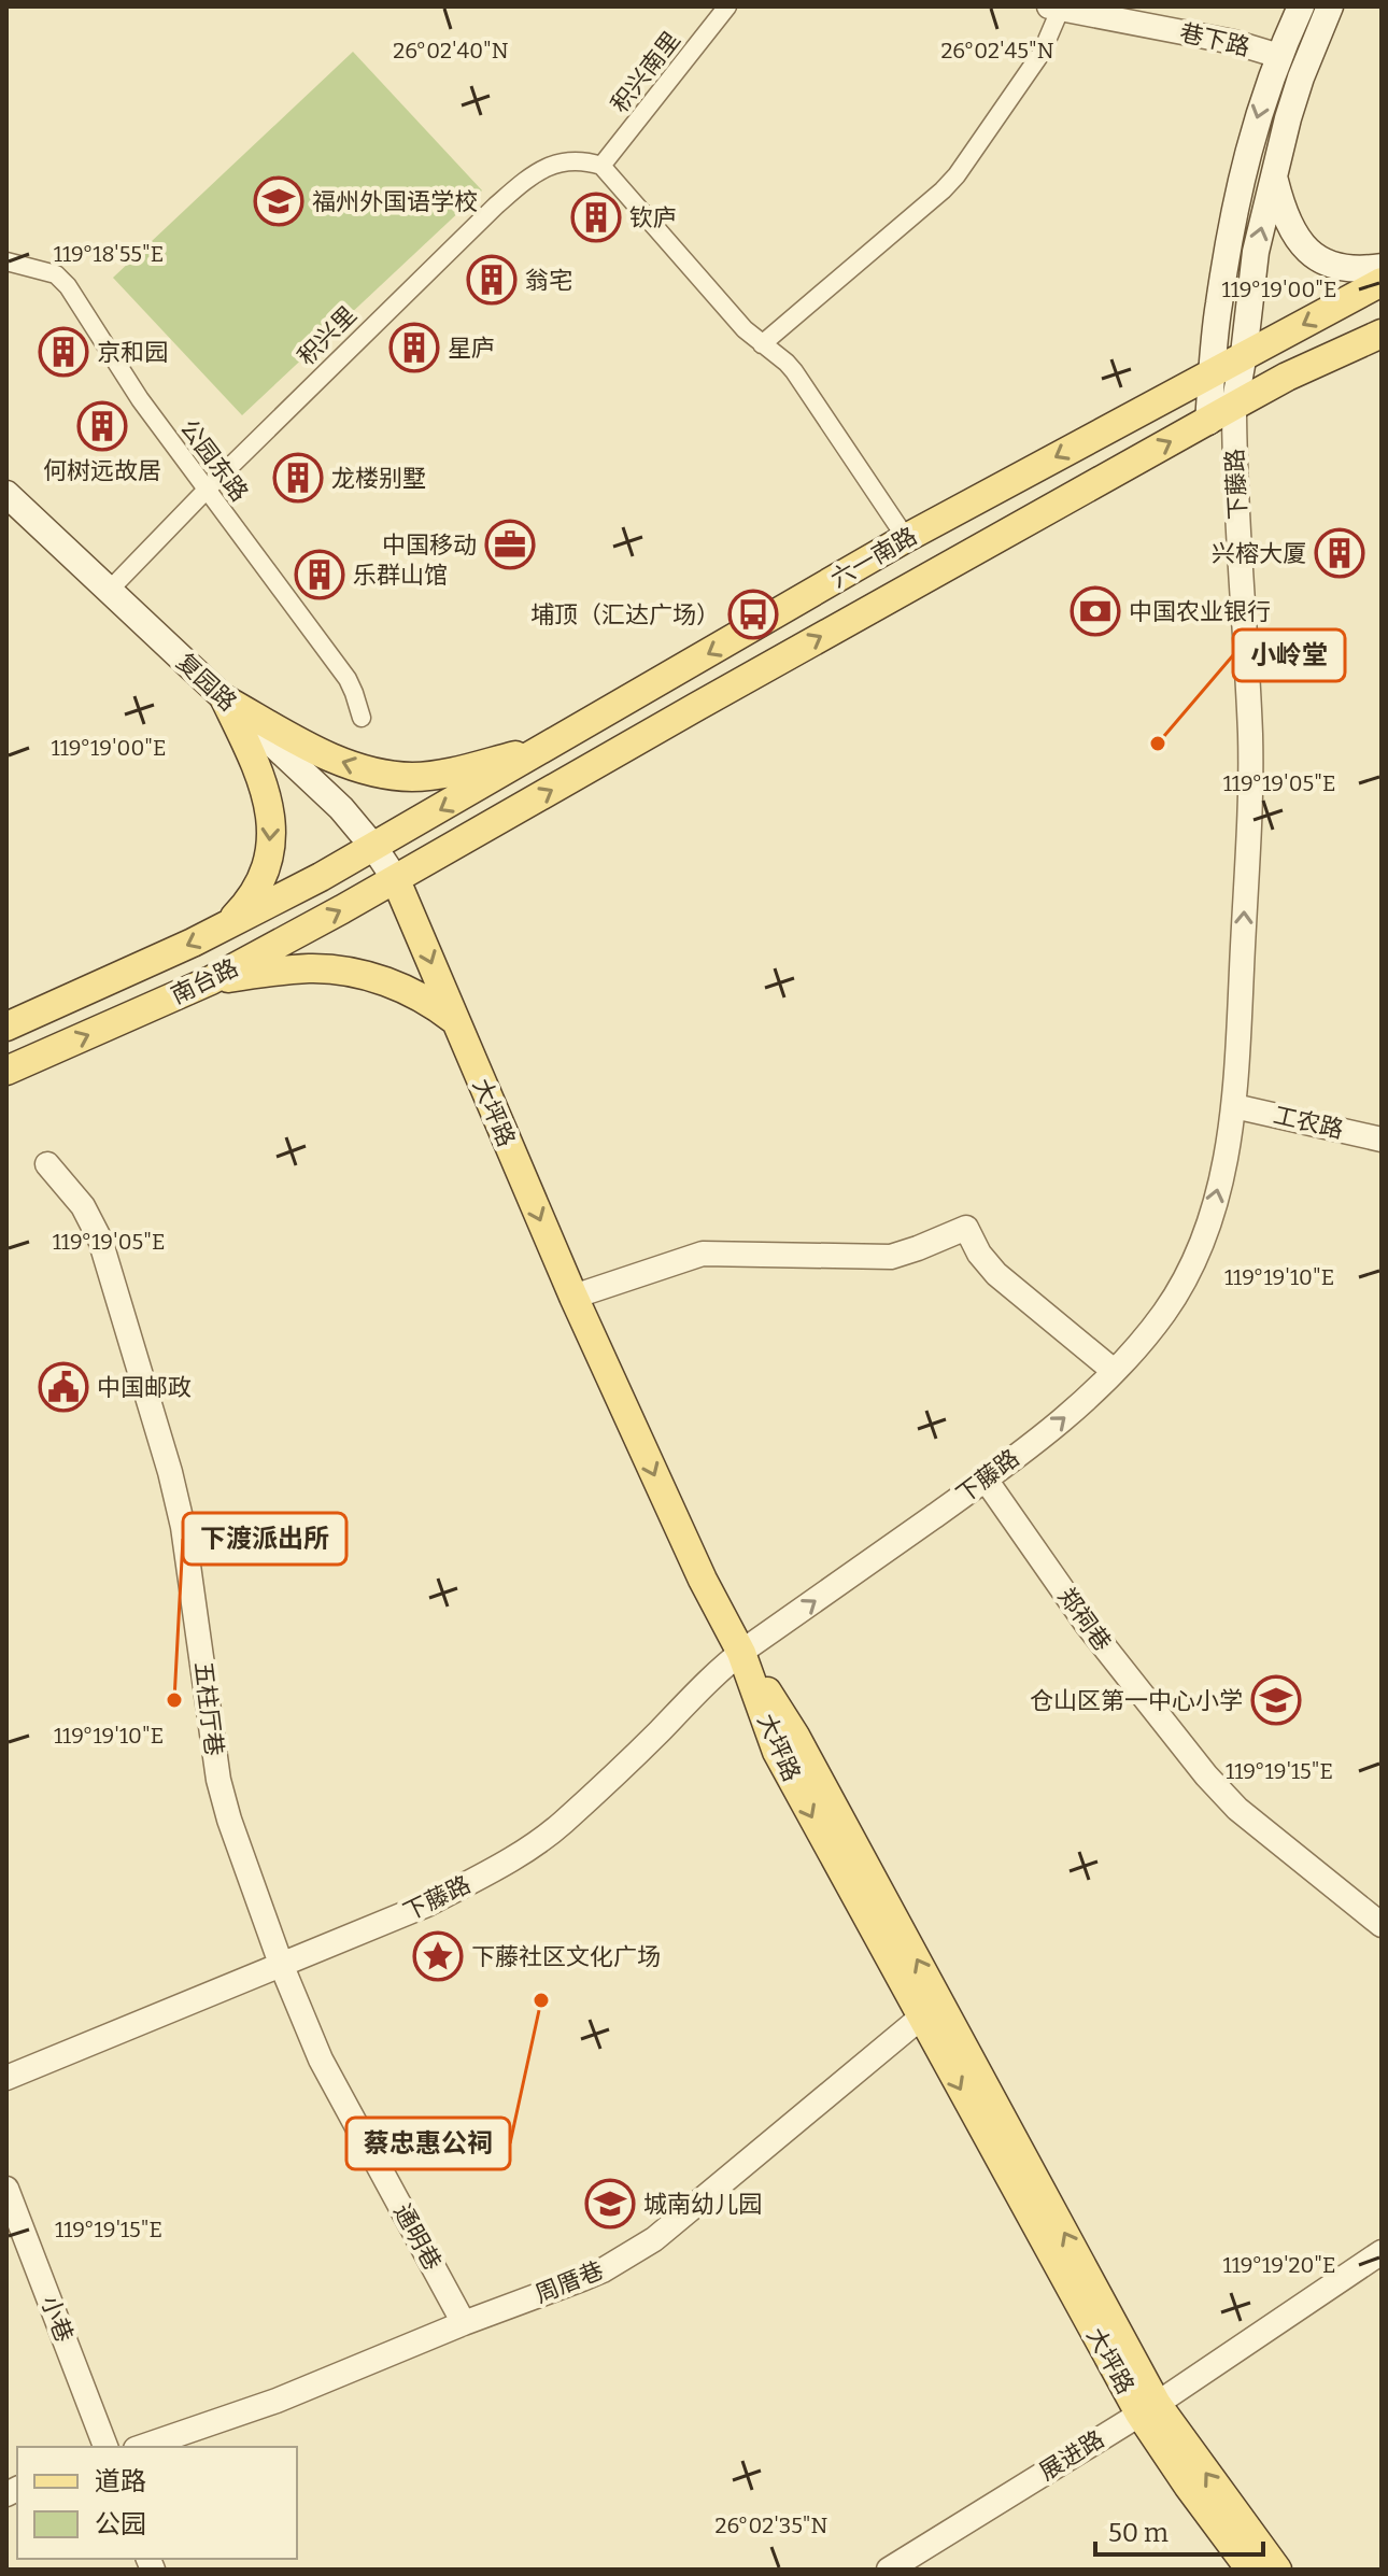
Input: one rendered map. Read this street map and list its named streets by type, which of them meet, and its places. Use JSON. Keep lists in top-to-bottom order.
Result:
{
  "streets": {
    "main road": [
      "六一南路",
      "复园路",
      "南台路",
      "大坪路"
    ],
    "street": [
      "巷下路",
      "积兴南里",
      "积兴里",
      "公园东路",
      "下藤路",
      "工农路",
      "郑祠巷",
      "五柱厅巷",
      "通明巷",
      "周厝巷",
      "小巷",
      "展进路"
    ]
  },
  "crossings": [
    ["积兴南里", "积兴里"],
    ["积兴里", "公园东路"],
    ["积兴里", "复园路"],
    ["下藤路", "六一南路"],
    ["下藤路", "大坪路"],
    ["下藤路", "工农路"],
    ["下藤路", "郑祠巷"],
    ["下藤路", "五柱厅巷"],
    ["下藤路", "通明巷"],
    ["六一南路", "复园路"],
    ["六一南路", "南台路"],
    ["六一南路", "大坪路"],
    ["复园路", "南台路"],
    ["复园路", "大坪路"],
    ["南台路", "大坪路"],
    ["大坪路", "周厝巷"],
    ["大坪路", "展进路"],
    ["五柱厅巷", "通明巷"],
    ["通明巷", "周厝巷"]
  ],
  "one_way": ["下藤路", "大坪路"],
  "places": {
    "school or university": ["福州外国语学校", "仓山区第一中心小学", "城南幼儿园"],
    "building": [
      "钦庐",
      "翁宅",
      "星庐",
      "京和园",
      "何树远故居",
      "龙楼别墅",
      "兴榕大厦",
      "乐群山馆"
    ],
    "office": ["中国移动"],
    "bank": ["中国农业银行"],
    "bus stop": ["埔顶（汇达广场）"],
    "other": ["小岭堂", "下渡派出所", "蔡忠惠公祠"],
    "public building": ["中国邮政"],
    "place": ["下藤社区文化广场"]
  },
  "legend": ["道路", "公园"],
  "scale_bar": "50 m",
  "coordinates": [
    "26°02'45\"N",
    "26°02'40\"N",
    "119°18'55\"E",
    "119°19'00\"E",
    "119°19'05\"E",
    "119°19'10\"E",
    "119°19'15\"E",
    "119°19'20\"E",
    "26°02'35\"N"
  ]
}
